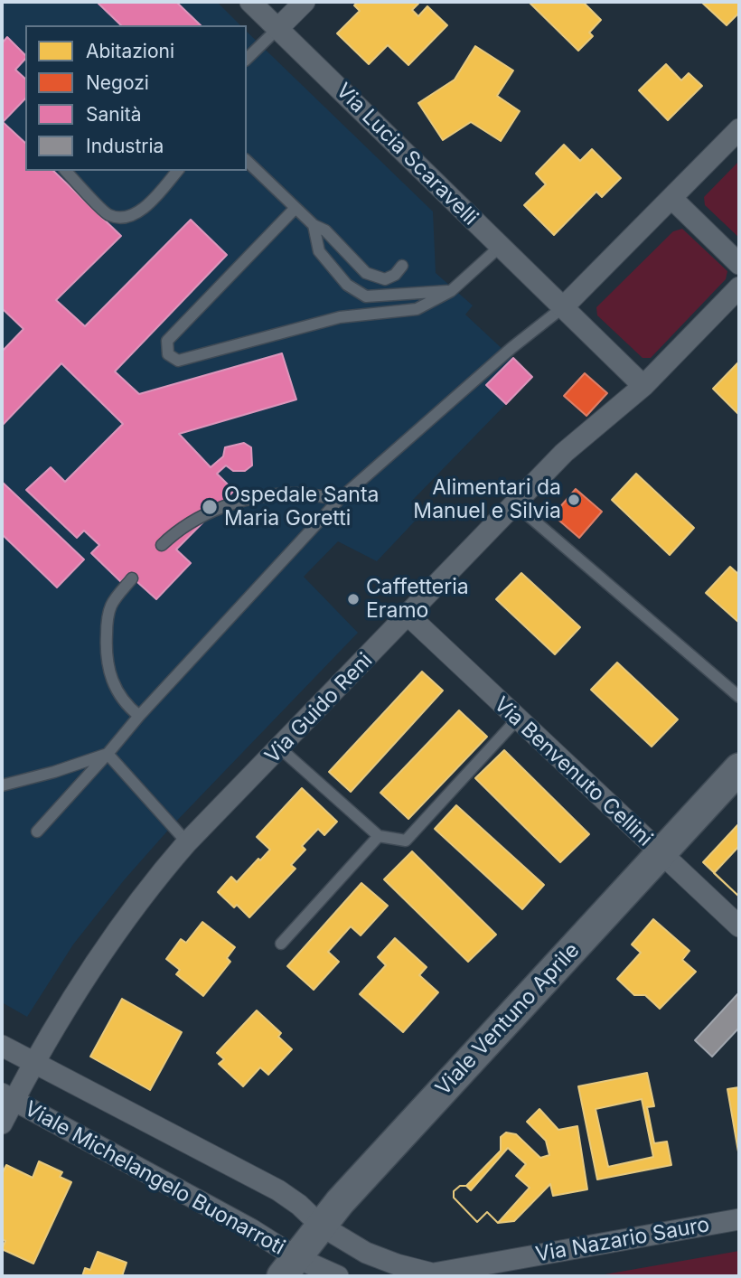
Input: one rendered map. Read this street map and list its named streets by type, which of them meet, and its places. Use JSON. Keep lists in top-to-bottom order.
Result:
{
  "streets": {
    "main road": ["Viale Ventuno Aprile"],
    "street": [
      "Via Lucia Scaravelli",
      "Via Guido Reni",
      "Via Benvenuto Cellini",
      "Viale Michelangelo Buonarroti",
      "Via Nazario Sauro"
    ]
  },
  "crossings": [
    ["Via Lucia Scaravelli", "Via Guido Reni"],
    ["Via Guido Reni", "Via Benvenuto Cellini"],
    ["Via Guido Reni", "Viale Michelangelo Buonarroti"],
    ["Via Benvenuto Cellini", "Viale Ventuno Aprile"],
    ["Viale Ventuno Aprile", "Viale Michelangelo Buonarroti"],
    ["Viale Ventuno Aprile", "Via Nazario Sauro"],
    ["Viale Michelangelo Buonarroti", "Via Nazario Sauro"]
  ],
  "places": ["Alimentari da Manuel e Silvia", "Ospedale Santa Maria Goretti", "Caffetteria Eramo"],
  "legend": [
    "Abitazioni",
    "Negozi",
    "Sanità",
    "Industria"
  ]
}
